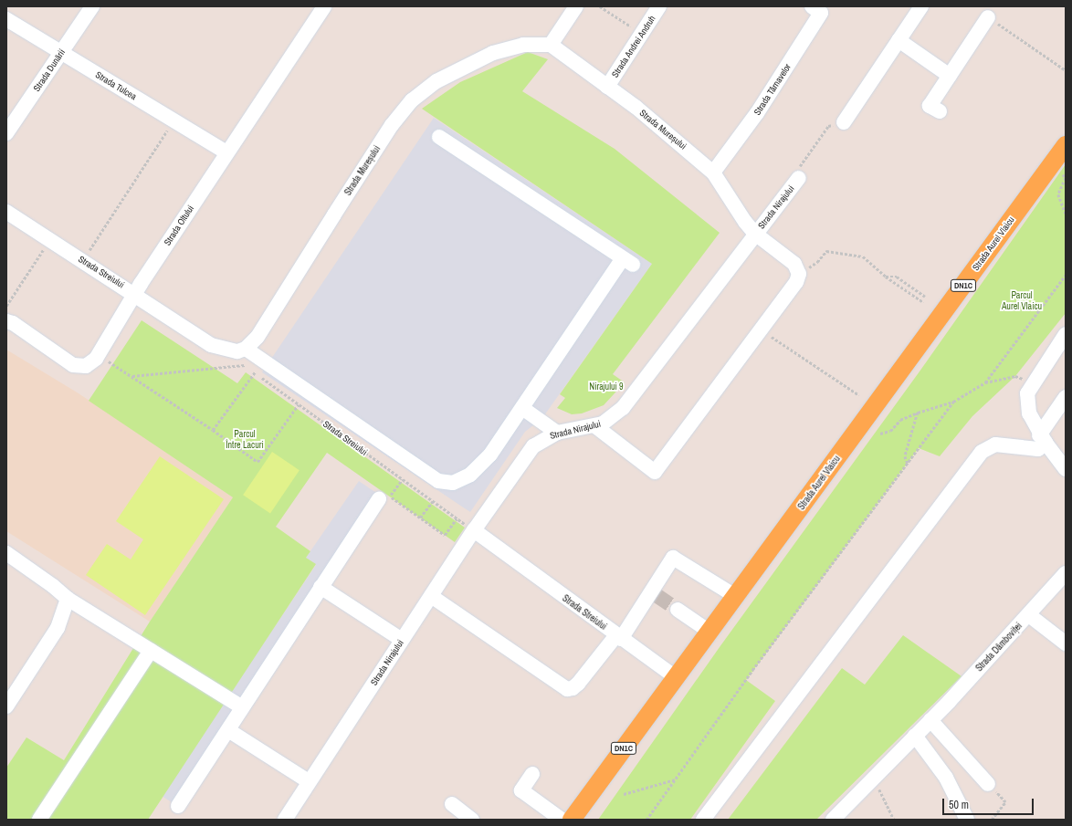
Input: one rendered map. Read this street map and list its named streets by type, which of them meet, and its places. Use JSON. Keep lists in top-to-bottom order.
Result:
{
  "streets": {
    "main road": ["Strada Aurel Vlaicu", "DN1C"],
    "street": [
      "Strada Andrei Andruh",
      "Strada Dunării",
      "Strada Tulcea",
      "Strada Târnavelor",
      "Strada Mureșului",
      "Strada Nirajului",
      "Strada Oltului",
      "Strada Streiului",
      "Strada Dâmboviței"
    ]
  },
  "crossings": [
    ["Strada Andrei Andruh", "Strada Mureșului"],
    ["Strada Dunării", "Strada Tulcea"],
    ["Strada Tulcea", "Strada Oltului"],
    ["Strada Târnavelor", "Strada Mureșului"],
    ["Strada Mureșului", "Strada Nirajului"],
    ["Strada Nirajului", "Strada Streiului"],
    ["Strada Oltului", "Strada Streiului"],
    ["Strada Aurel Vlaicu", "Strada Streiului"]
  ],
  "parks": ["Parcul Aurel Vlaicu", "Nirajului 9", "Parcul Între Lacuri"],
  "scale_bar": "50 m"
}
